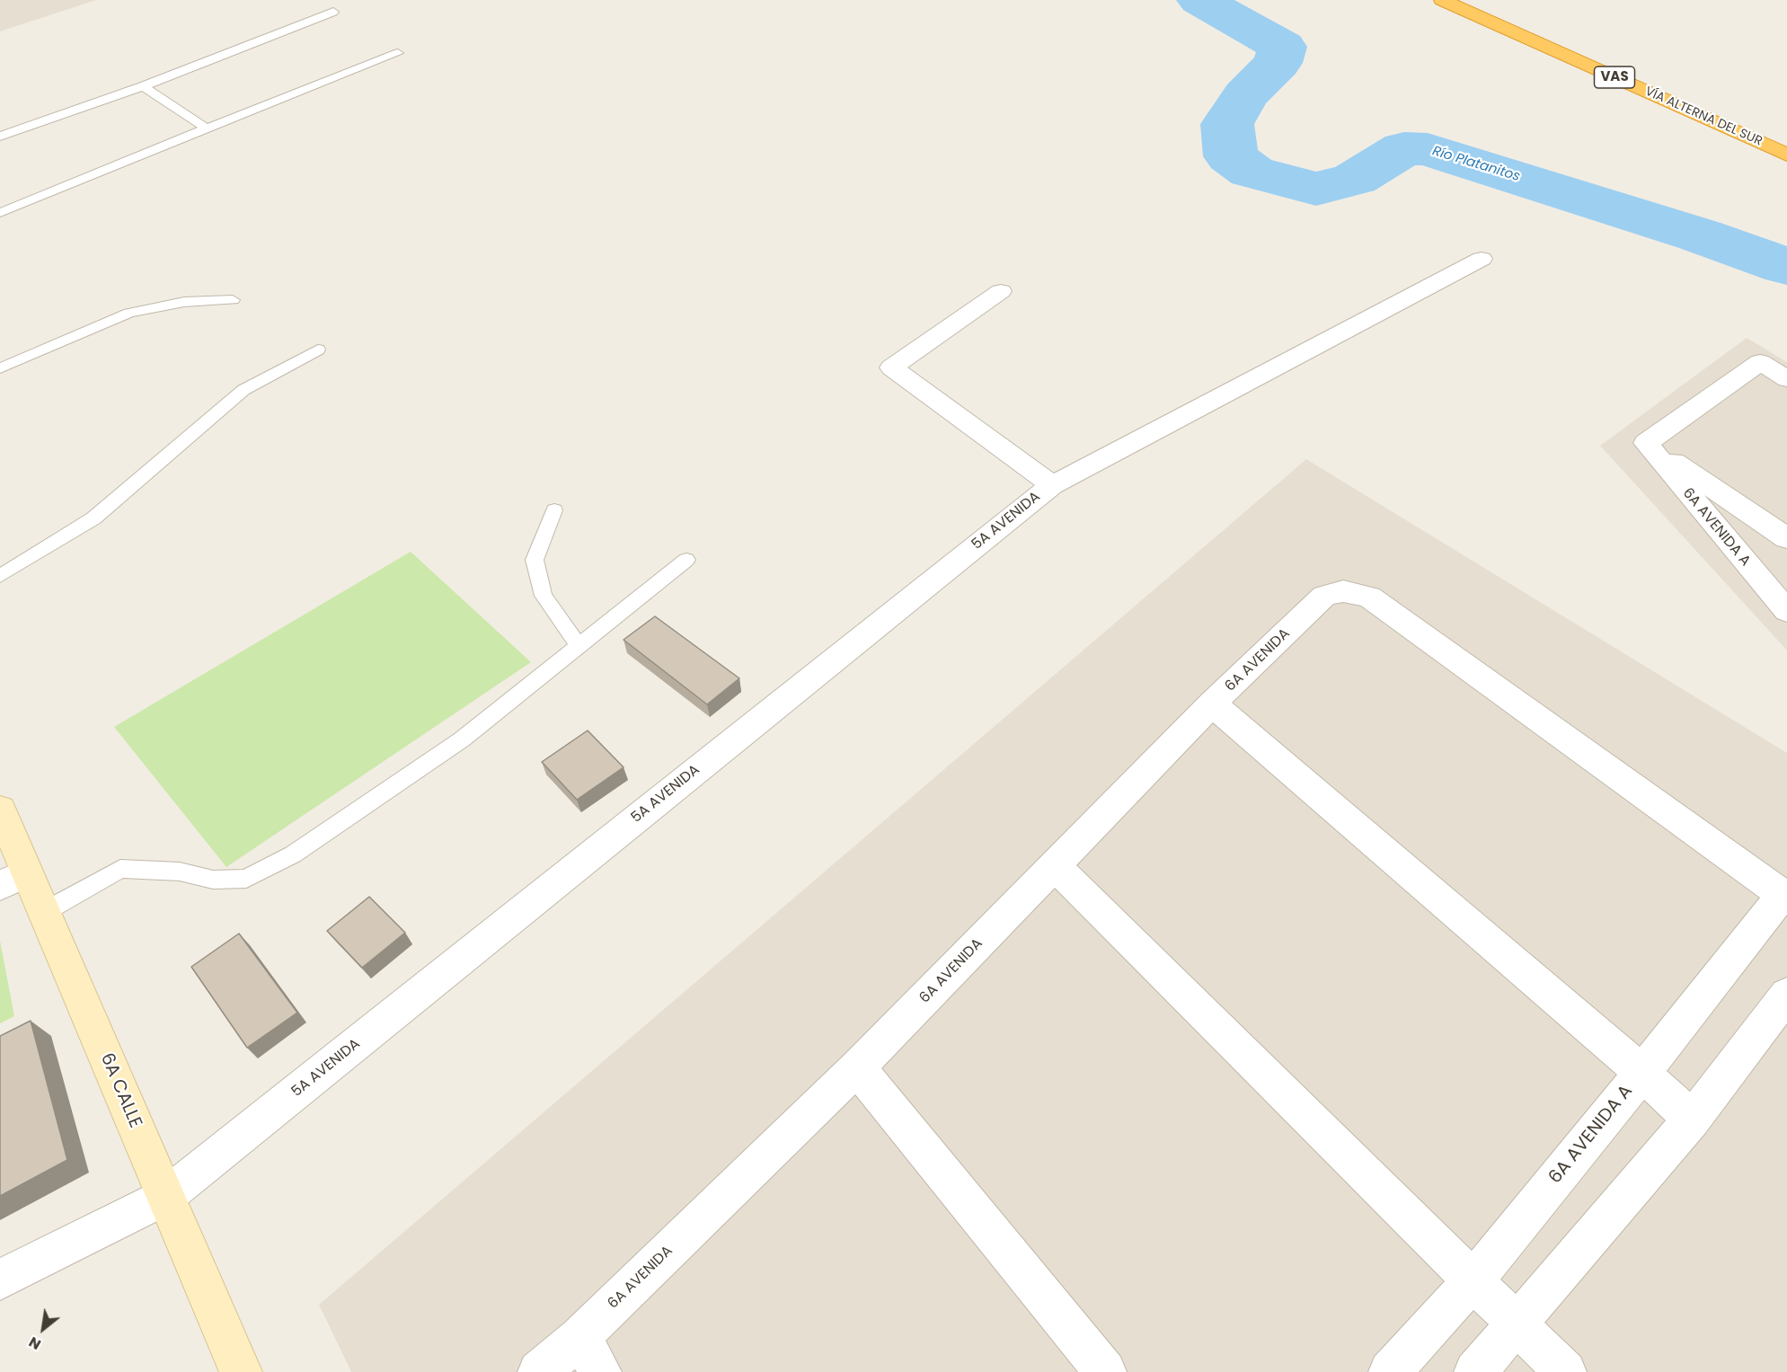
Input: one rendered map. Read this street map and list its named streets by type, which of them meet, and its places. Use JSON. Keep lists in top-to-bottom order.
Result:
{
  "streets": {
    "highway": ["VAS", "VÍA ALTERNA DEL SUR"],
    "main road": ["6A CALLE"],
    "street": ["5A AVENIDA", "6A AVENIDA A", "6A AVENIDA"]
  },
  "crossings": [
    ["5A AVENIDA", "6A CALLE"],
    ["6A AVENIDA A", "6A AVENIDA"]
  ],
  "water": ["Río Platanitos"],
  "north": "bottom left"
}
